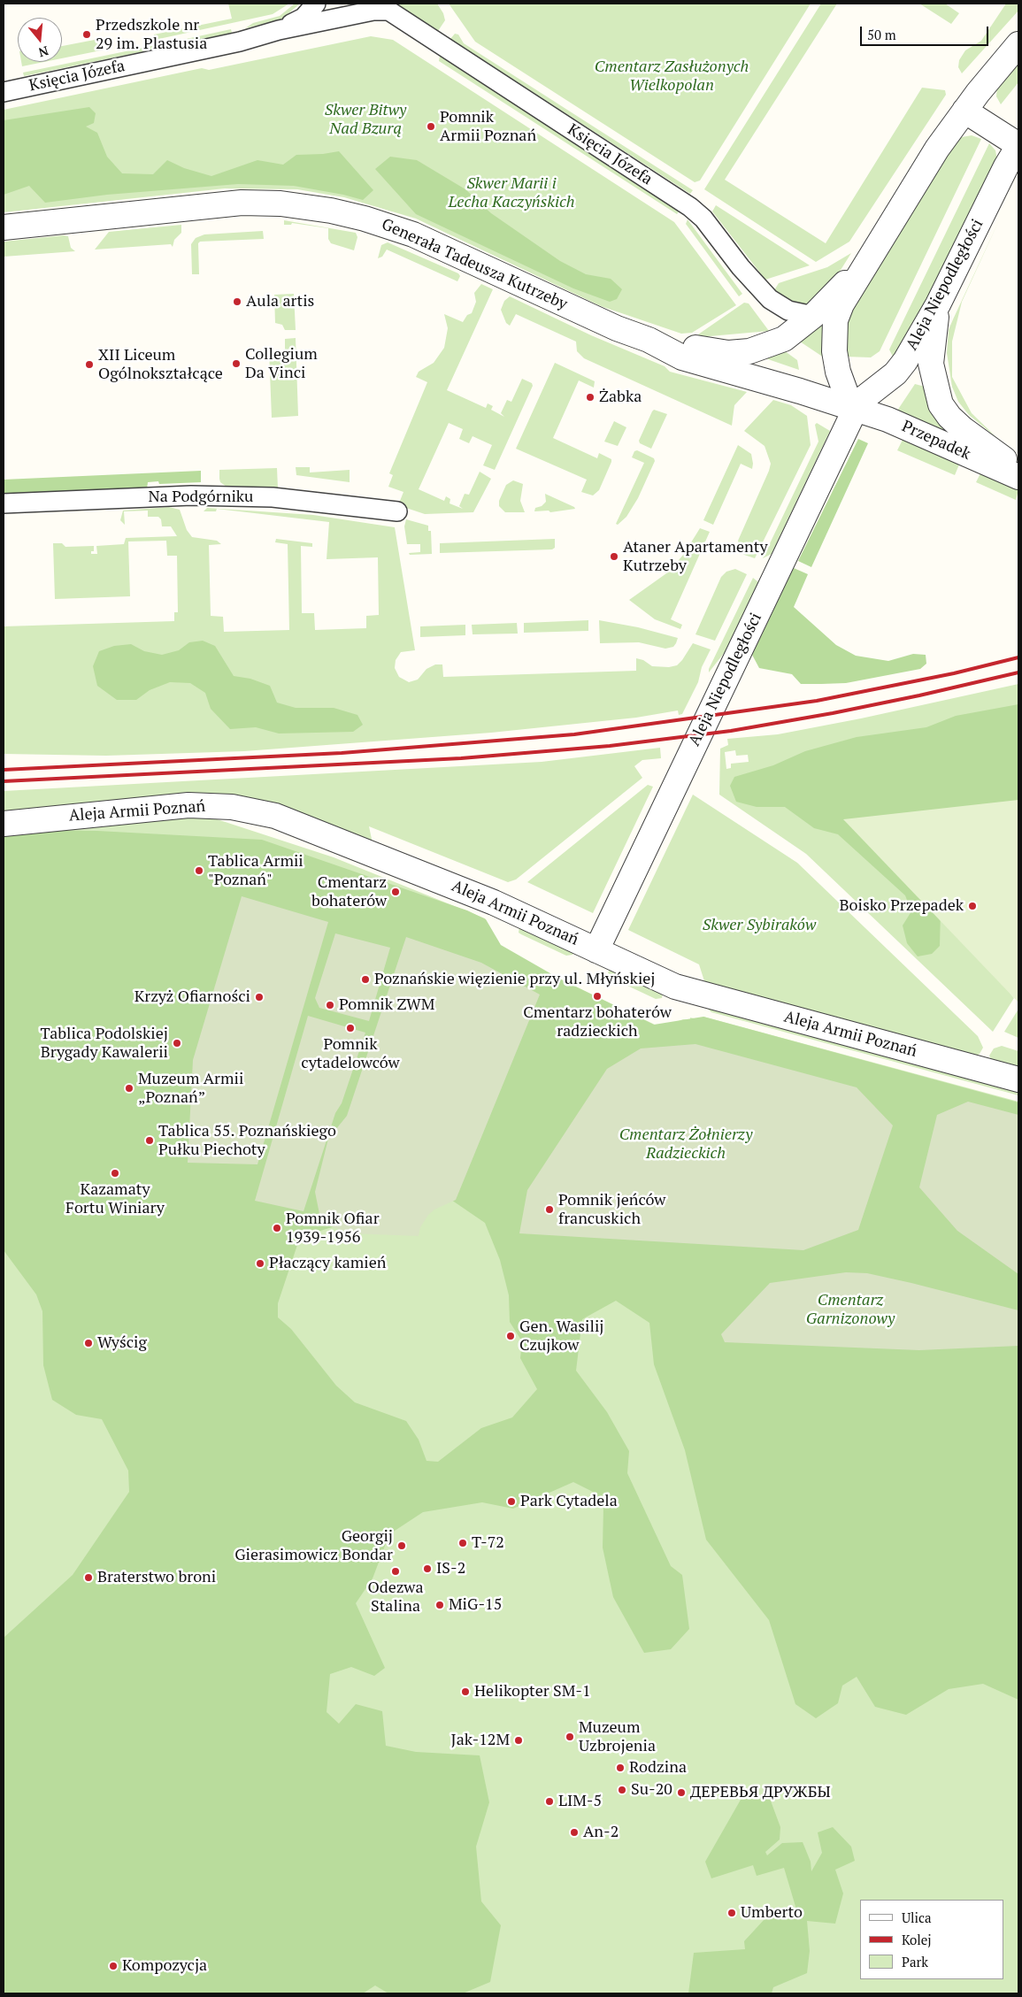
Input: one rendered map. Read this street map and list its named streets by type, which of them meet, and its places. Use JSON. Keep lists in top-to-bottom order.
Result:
{
  "streets": {
    "street": [
      "Księcia Józefa",
      "Generała Tadeusza Kutrzeby",
      "Aleja Niepodległości",
      "Przepadek",
      "Na Podgórniku",
      "Aleja Armii Poznań"
    ]
  },
  "crossings": [
    ["Generała Tadeusza Kutrzeby", "Aleja Niepodległości"],
    ["Generała Tadeusza Kutrzeby", "Przepadek"],
    ["Aleja Niepodległości", "Przepadek"],
    ["Aleja Niepodległości", "Aleja Armii Poznań"]
  ],
  "parks": [
    "Cmentarz Zasłużonych Wielkopolan",
    "Skwer Bitwy Nad Bzurą",
    "Skwer Marii i Lecha Kaczyńskich",
    "Skwer Sybiraków",
    "Cmentarz Żołnierzy Radzieckich",
    "Cmentarz Garnizonowy"
  ],
  "places": [
    "Przedszkole nr 29 im. Plastusia",
    "Pomnik Armii Poznań",
    "Aula artis",
    "Collegium Da Vinci",
    "XII Liceum Ogólnokształcące",
    "Żabka",
    "Ataner Apartamenty Kutrzeby",
    "Tablica Armii \"Poznań\"",
    "Cmentarz bohaterów",
    "Boisko Przepadek",
    "Poznańskie więzienie przy ul. Młyńskiej",
    "Cmentarz bohaterów radzieckich",
    "Krzyż Ofiarności",
    "Pomnik ZWM",
    "Pomnik cytadelowców",
    "Tablica Podolskiej Brygady Kawalerii",
    "Muzeum Armii „Poznań”",
    "Tablica 55. Poznańskiego Pułku Piechoty",
    "Kazamaty Fortu Winiary",
    "Pomnik jeńców francuskich",
    "Pomnik Ofiar 1939-1956",
    "Płaczący kamień",
    "Gen. Wasilij Czujkow",
    "Wyścig",
    "Park Cytadela",
    "T-72",
    "Georgij Gierasimowicz Bondar",
    "IS-2",
    "Odezwa Stalina",
    "Braterstwo broni",
    "MiG-15",
    "Helikopter SM-1",
    "Muzeum Uzbrojenia",
    "Jak-12M",
    "Rodzina",
    "Su-20",
    "ДЕРЕВЬЯ ДРУЖБЫ",
    "LIM-5",
    "An-2",
    "Umberto",
    "Kompozycja"
  ],
  "legend": ["Ulica", "Kolej", "Park"],
  "scale_bar": "50 m",
  "north": "bottom"
}
